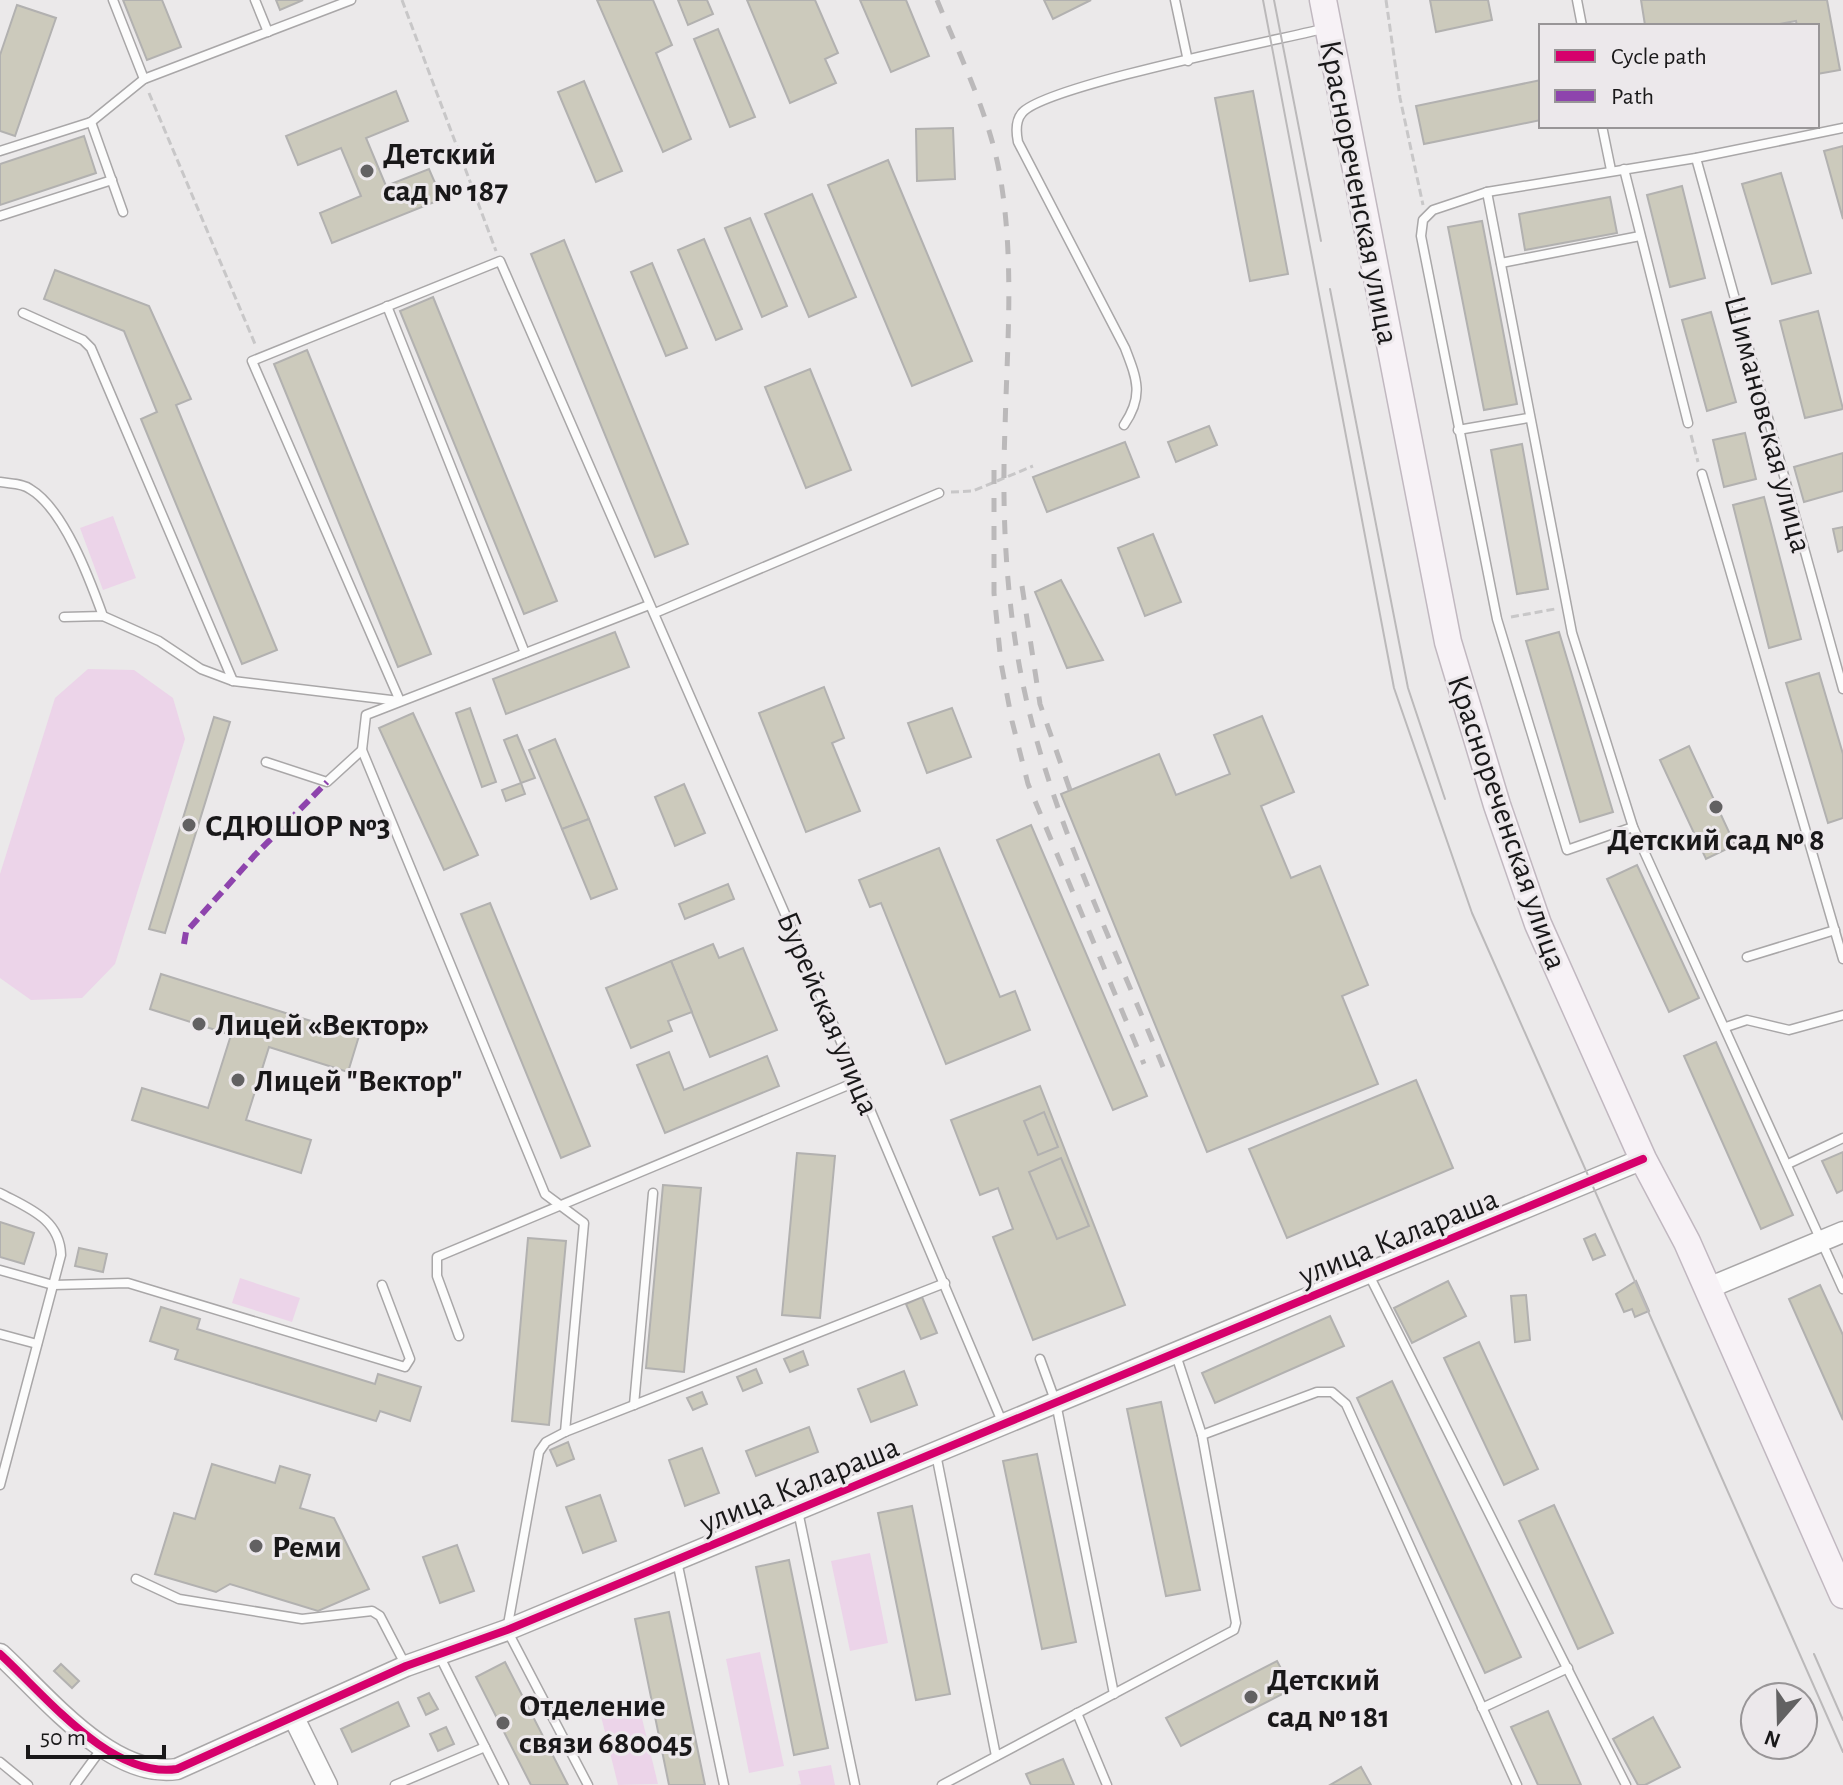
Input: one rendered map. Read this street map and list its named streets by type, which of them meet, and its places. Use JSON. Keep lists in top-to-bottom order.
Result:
{
  "streets": {
    "main road": ["Краснореченская улица"],
    "street": ["улица Калараша"],
    "lane": ["Шимановская улица", "Бурейская улица"]
  },
  "crossings": [
    ["Краснореченская улица", "улица Калараша"],
    ["Бурейская улица", "улица Калараша"]
  ],
  "places": [
    "Детский сад № 187",
    "Детский сад № 8",
    "СДЮШОР №3",
    "Лицей «Вектор»",
    "Лицей \"Вектор\"",
    "Реми",
    "Детский сад № 181",
    "Отделение связи 680045"
  ],
  "legend": ["Cycle path", "Path"],
  "scale_bar": "50 m",
  "north": "bottom"
}
